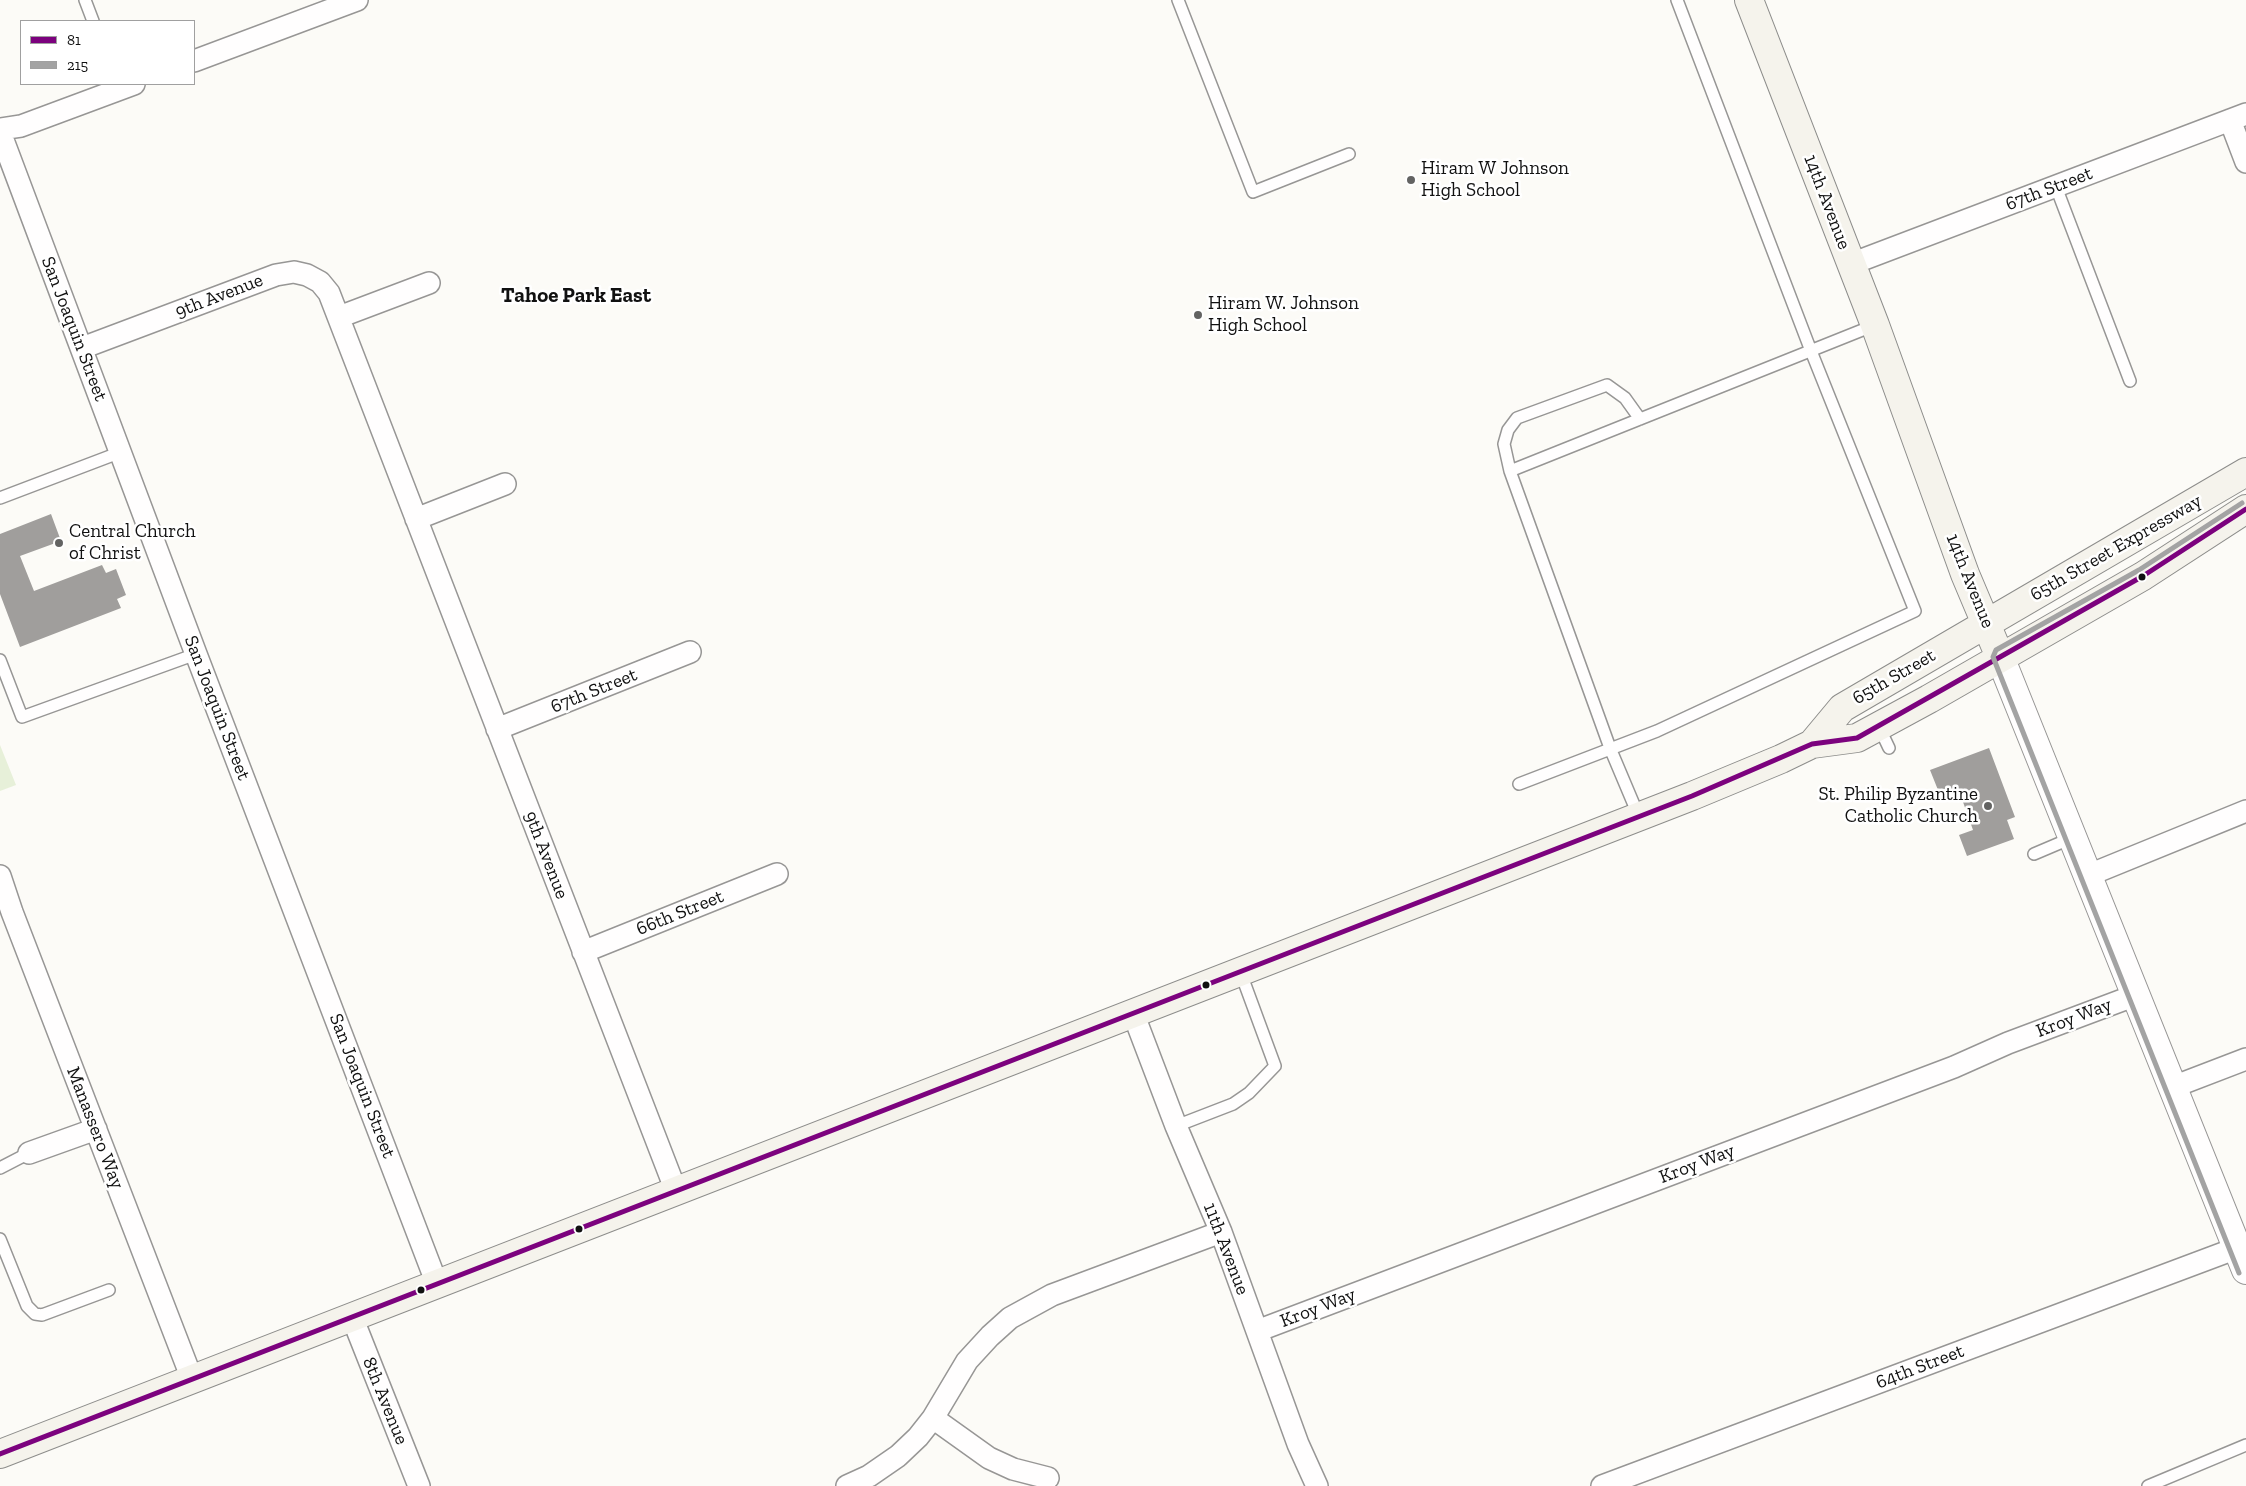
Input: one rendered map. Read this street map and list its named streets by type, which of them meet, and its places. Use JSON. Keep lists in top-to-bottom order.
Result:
{
  "streets": {
    "main road": ["14th Avenue", "65th Street Expressway", "65th Street"],
    "street": [
      "67th Street",
      "9th Avenue",
      "San Joaquin Street",
      "66th Street",
      "Kroy Way",
      "Manassero Way",
      "11th Avenue",
      "64th Street",
      "8th Avenue"
    ]
  },
  "crossings": [
    ["67th Street", "14th Avenue"],
    ["67th Street", "9th Avenue"],
    ["14th Avenue", "65th Street Expressway"],
    ["14th Avenue", "65th Street"],
    ["14th Avenue", "Kroy Way"],
    ["14th Avenue", "64th Street"],
    ["9th Avenue", "San Joaquin Street"],
    ["9th Avenue", "65th Street"],
    ["9th Avenue", "66th Street"],
    ["San Joaquin Street", "65th Street"],
    ["65th Street Expressway", "65th Street"],
    ["65th Street", "Manassero Way"],
    ["65th Street", "11th Avenue"],
    ["65th Street", "8th Avenue"],
    ["Kroy Way", "11th Avenue"]
  ],
  "districts": ["Tahoe Park East"],
  "places": [
    "Hiram W Johnson High School",
    "Hiram W. Johnson High School",
    "Central Church of Christ",
    "St. Philip Byzantine Catholic Church"
  ],
  "lines": ["transit line 215", "transit line 81"],
  "legend": ["81", "215"]
}
